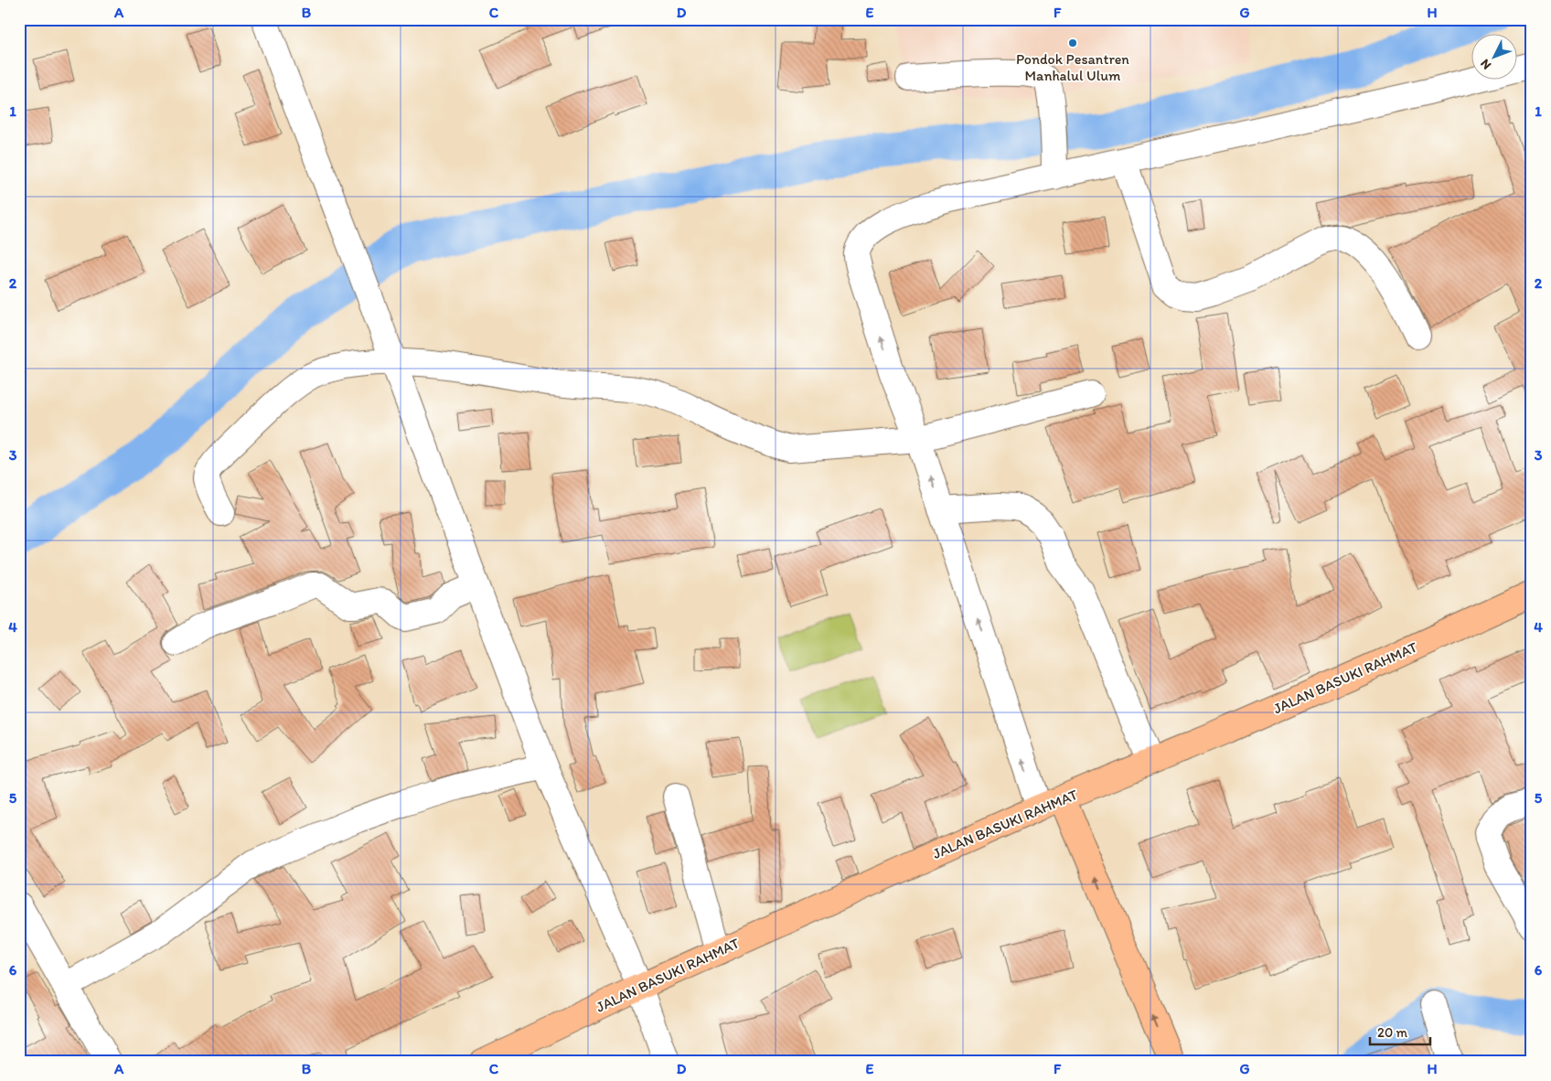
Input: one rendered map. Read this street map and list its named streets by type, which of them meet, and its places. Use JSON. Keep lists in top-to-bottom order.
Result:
{
  "streets": {
    "main road": ["JALAN BASUKI RAHMAT"]
  },
  "places": ["Pondok Pesantren Manhalul Ulum"],
  "scale_bar": "20 m",
  "north": "bottom left",
  "grid": {
    "columns": [
      "A",
      "B",
      "C",
      "D",
      "E",
      "F",
      "G",
      "H"
    ],
    "rows": [
      "1",
      "2",
      "3",
      "4",
      "5",
      "6"
    ]
  }
}
